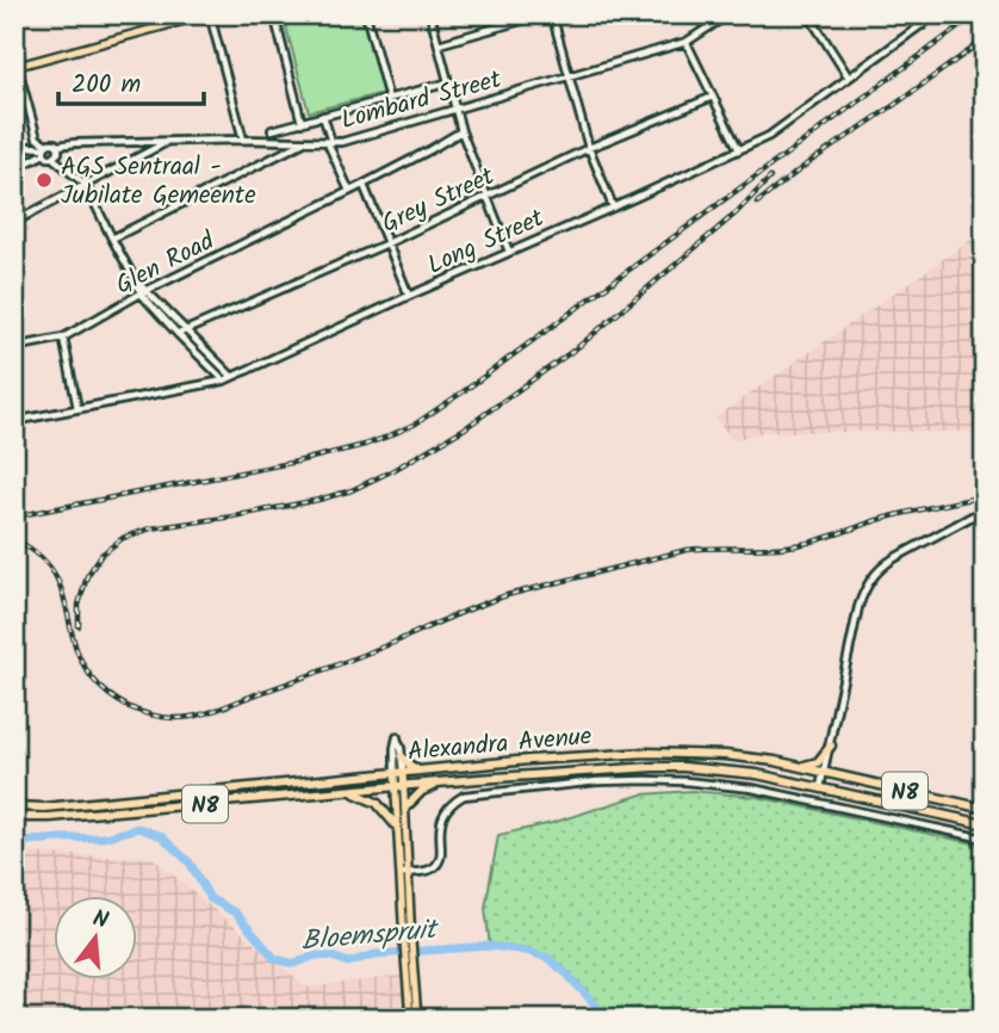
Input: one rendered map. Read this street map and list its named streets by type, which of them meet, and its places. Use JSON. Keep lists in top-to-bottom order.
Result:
{
  "streets": {
    "highway": ["Alexandra Avenue", "N8"],
    "street": [
      "Lombard Street",
      "Grey Street",
      "Long Street",
      "Glen Road"
    ]
  },
  "water": ["Bloemspruit"],
  "places": ["AGS Sentraal - Jubilate Gemeente"],
  "scale_bar": "200 m",
  "north": "top"
}
